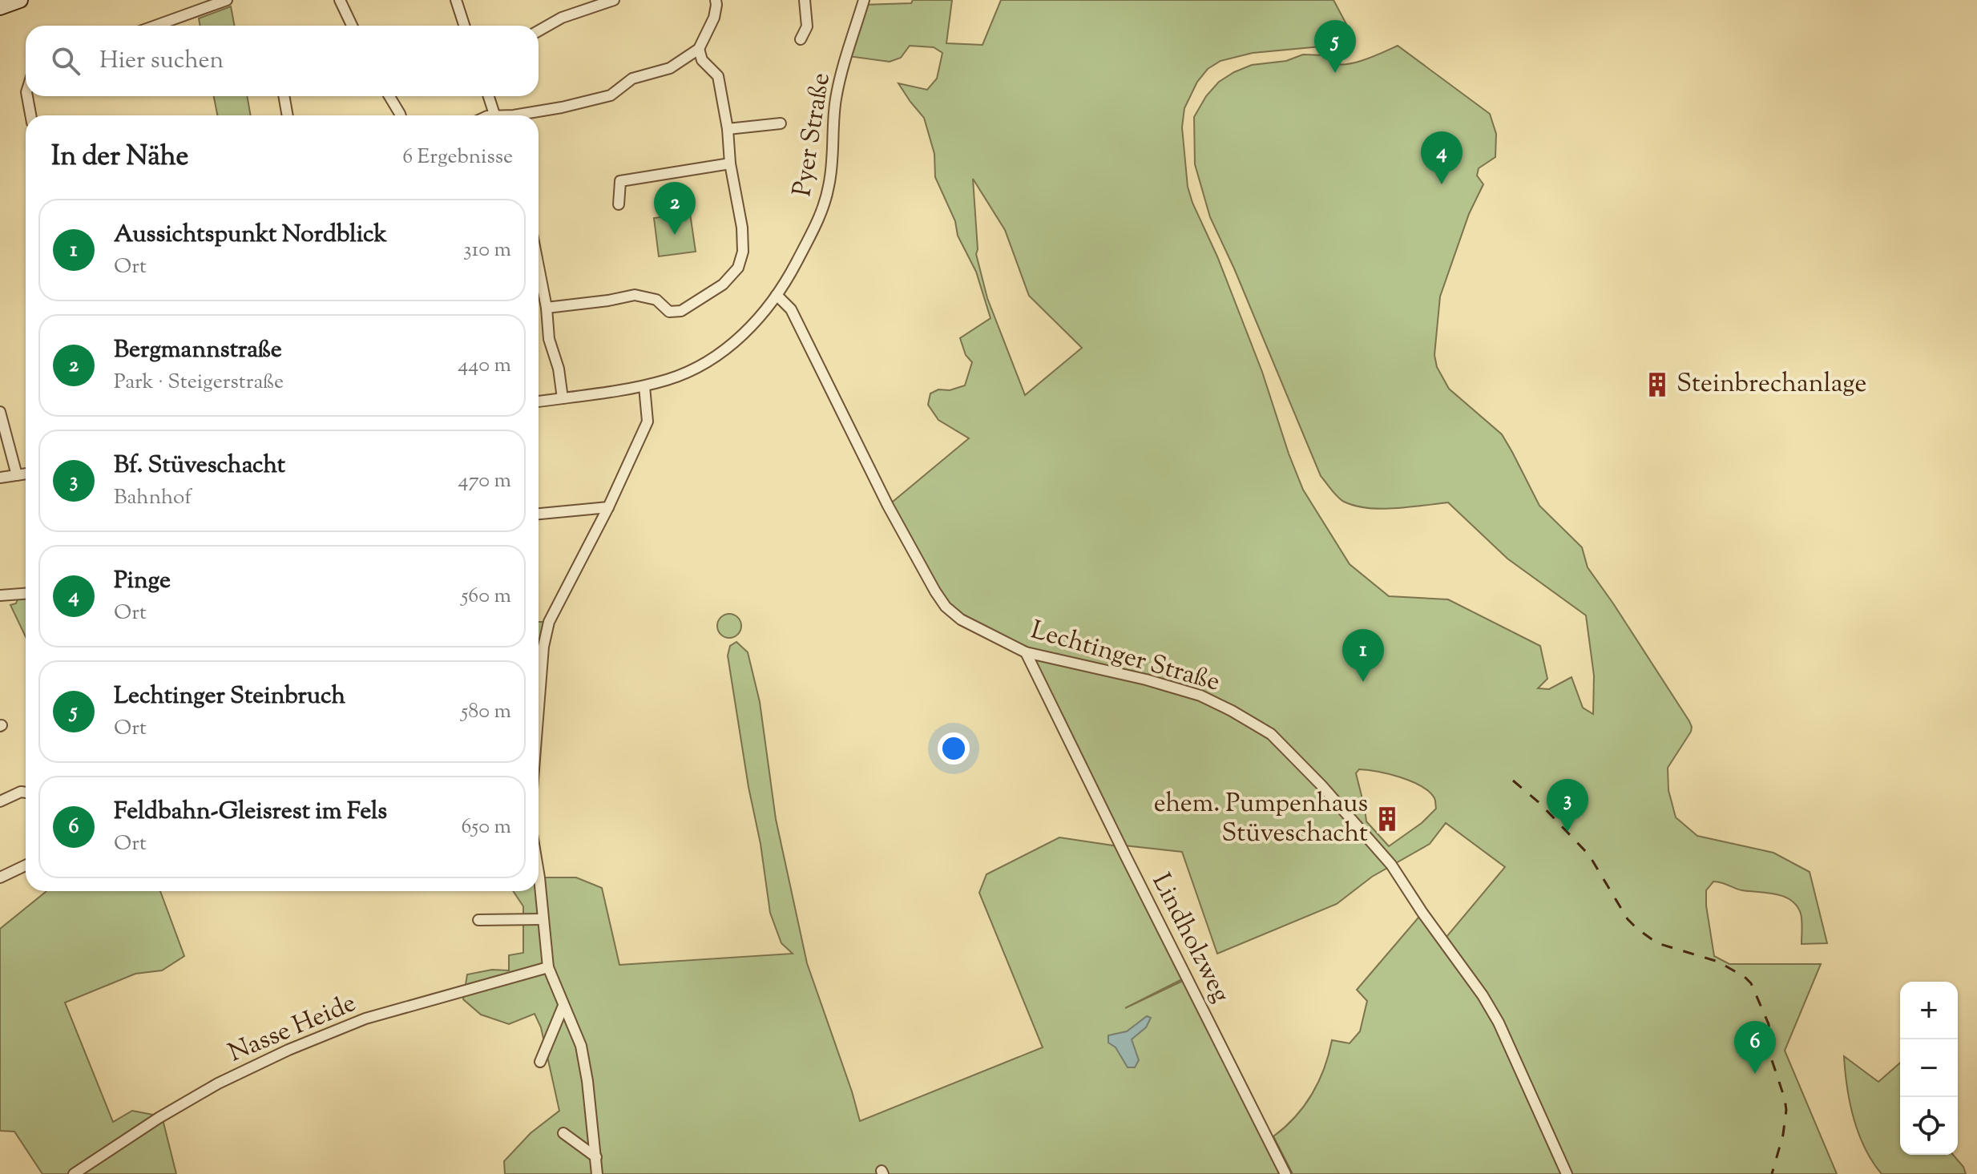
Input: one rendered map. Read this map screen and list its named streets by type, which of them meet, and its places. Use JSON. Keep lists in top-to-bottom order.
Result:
{
  "streets": {
    "street": [
      "Pyer Straße",
      "Lechtinger Straße",
      "Lindholzweg",
      "Nasse Heide"
    ]
  },
  "crossings": [
    ["Pyer Straße", "Lechtinger Straße"],
    ["Lechtinger Straße", "Lindholzweg"]
  ],
  "places": {
    "building": ["Steinbrechanlage", "ehem. Pumpenhaus Stüveschacht"]
  },
  "page": {
    "pins": [
      "5",
      "4",
      "2",
      "1",
      "3",
      "6"
    ],
    "search": "Hier suchen",
    "heading": ["In der Nähe", "6 Ergebnisse"],
    "list": [
      {
        "mark": "1",
        "name": "Aussichtspunkt Nordblick",
        "note": "Ort",
        "value": "310 m"
      },
      {
        "mark": "2",
        "name": "Bergmannstraße",
        "note": "Park · Steigerstraße",
        "value": "440 m"
      },
      {
        "mark": "3",
        "name": "Bf. Stüveschacht",
        "note": "Bahnhof",
        "value": "470 m"
      },
      {
        "mark": "4",
        "name": "Pinge",
        "note": "Ort",
        "value": "560 m"
      },
      {
        "mark": "5",
        "name": "Lechtinger Steinbruch",
        "note": "Ort",
        "value": "580 m"
      },
      {
        "mark": "6",
        "name": "Feldbahn-Gleisrest im Fels",
        "note": "Ort",
        "value": "650 m"
      }
    ],
    "map_buttons": ["+", "−"]
  }
}
